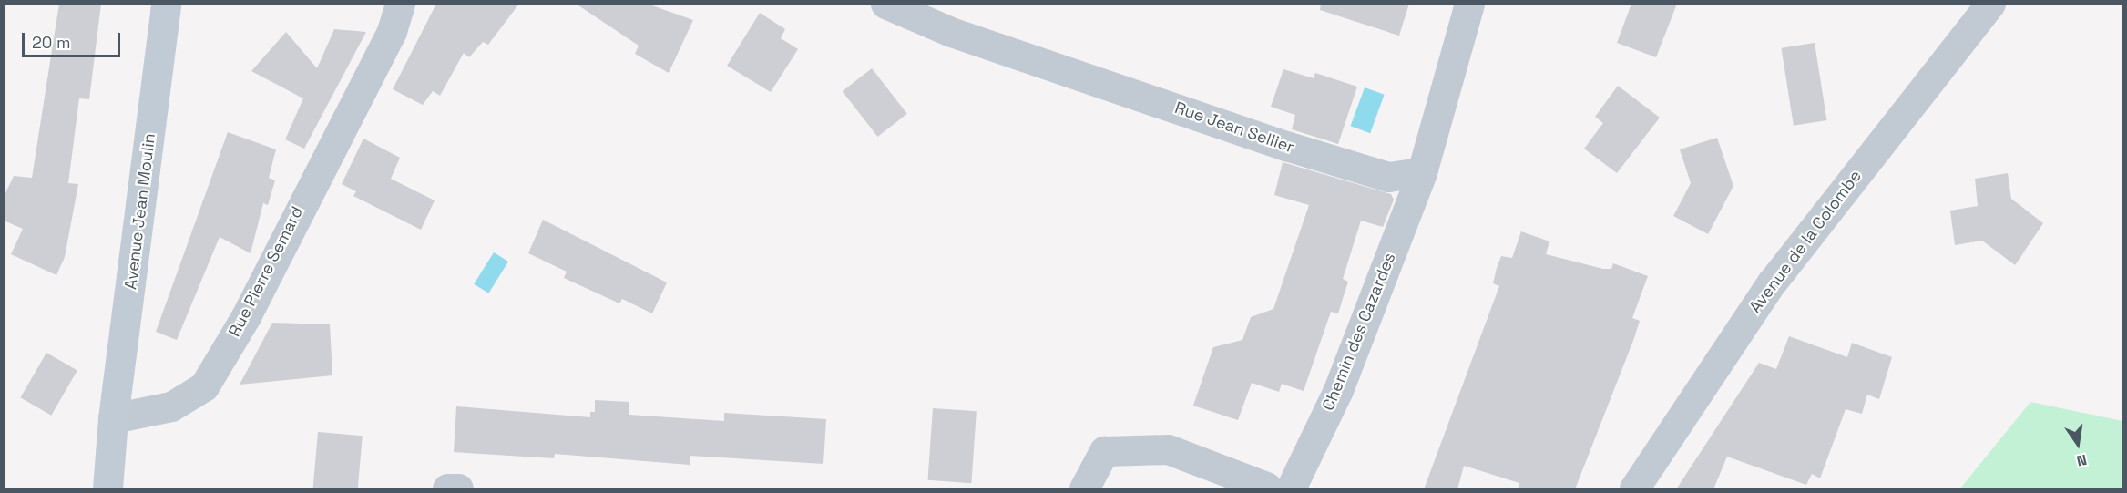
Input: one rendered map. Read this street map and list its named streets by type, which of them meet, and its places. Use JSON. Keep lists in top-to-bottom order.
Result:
{
  "streets": {
    "main road": ["Avenue Jean Moulin"],
    "street": [
      "Rue Jean Sellier",
      "Avenue de la Colombe",
      "Rue Pierre Semard",
      "Chemin des Cazardes"
    ]
  },
  "crossings": [
    ["Rue Jean Sellier", "Chemin des Cazardes"],
    ["Avenue Jean Moulin", "Rue Pierre Semard"]
  ],
  "scale_bar": "20 m",
  "north": "bottom"
}
